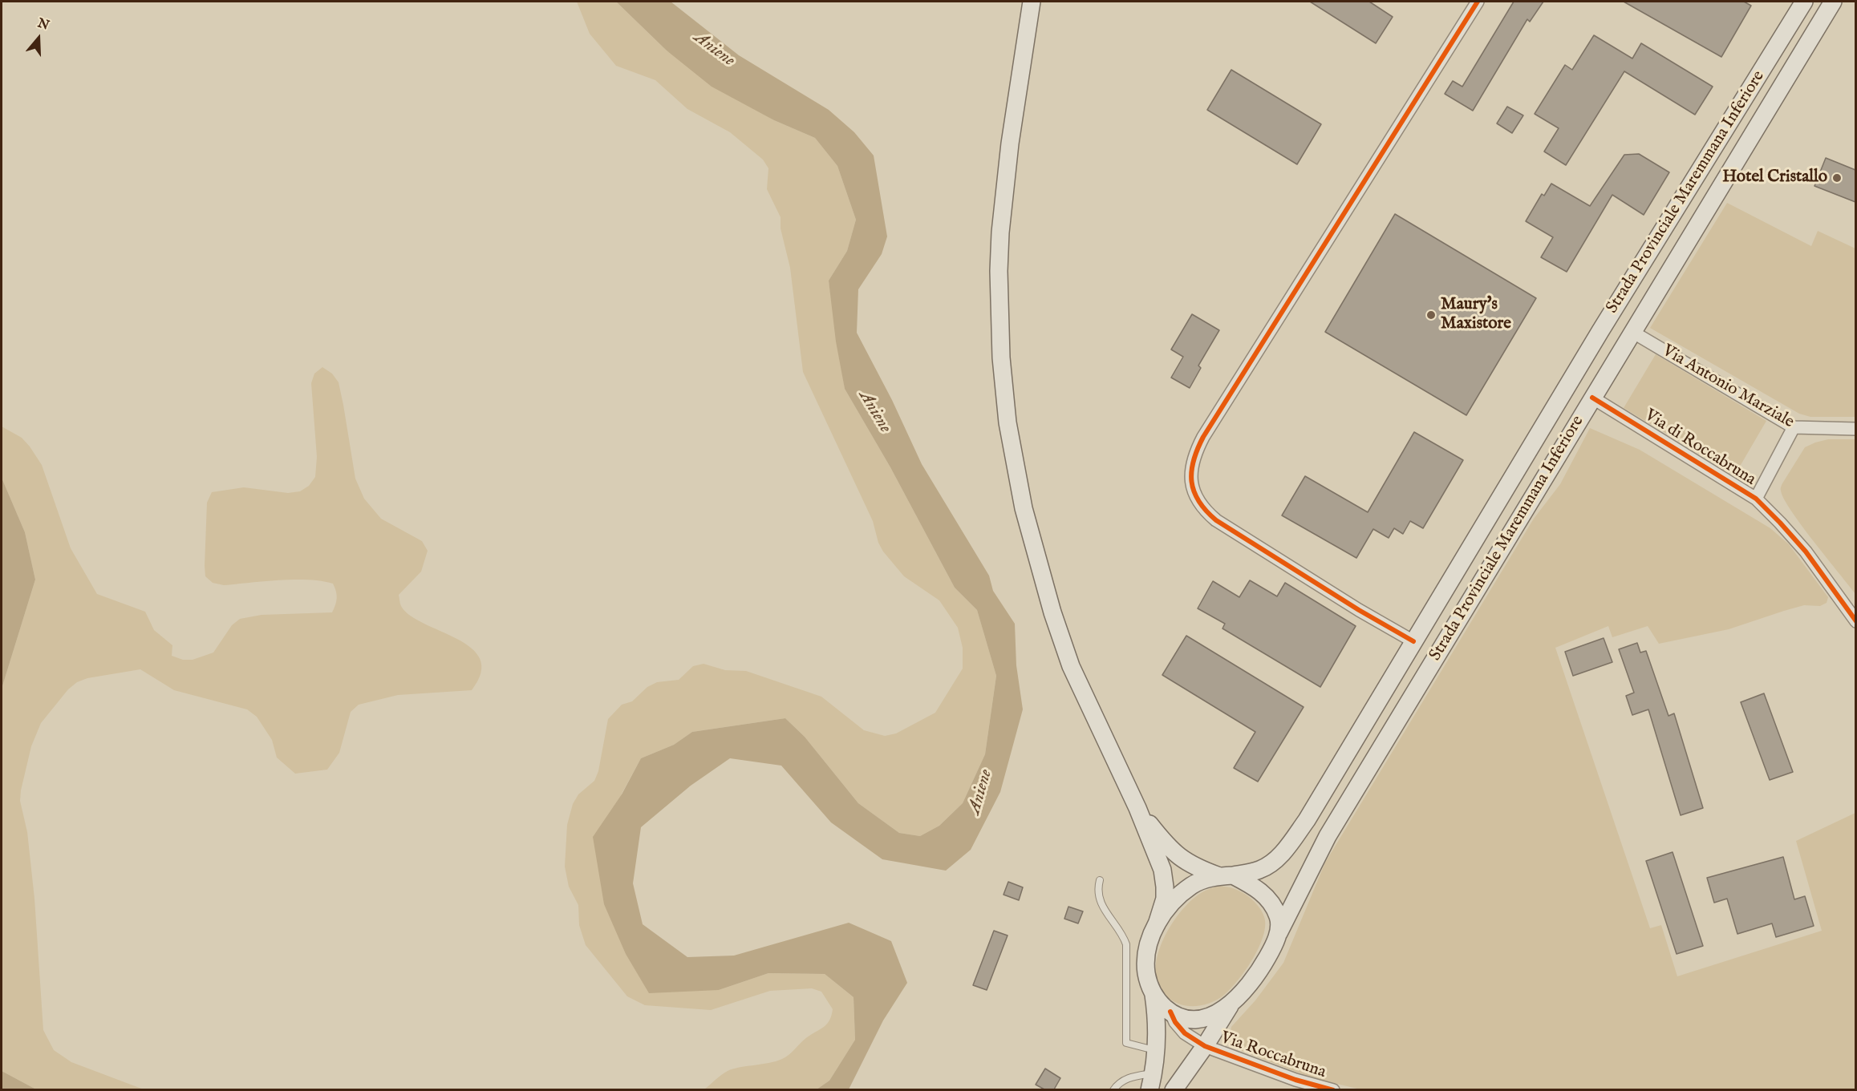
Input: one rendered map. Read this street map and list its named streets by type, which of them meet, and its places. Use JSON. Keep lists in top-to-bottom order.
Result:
{
  "streets": {
    "main road": ["Strada Provinciale Maremmana Inferiore"],
    "street": ["Via Antonio Marziale", "Via di Roccabruna", "Via Roccabruna"]
  },
  "crossings": [
    ["Strada Provinciale Maremmana Inferiore", "Via Antonio Marziale"],
    ["Strada Provinciale Maremmana Inferiore", "Via di Roccabruna"],
    ["Strada Provinciale Maremmana Inferiore", "Via Roccabruna"],
    ["Via Antonio Marziale", "Via di Roccabruna"]
  ],
  "water": ["Aniene"],
  "places": ["Hotel Cristallo", "Maury's Maxistore"],
  "north": "top"
}
